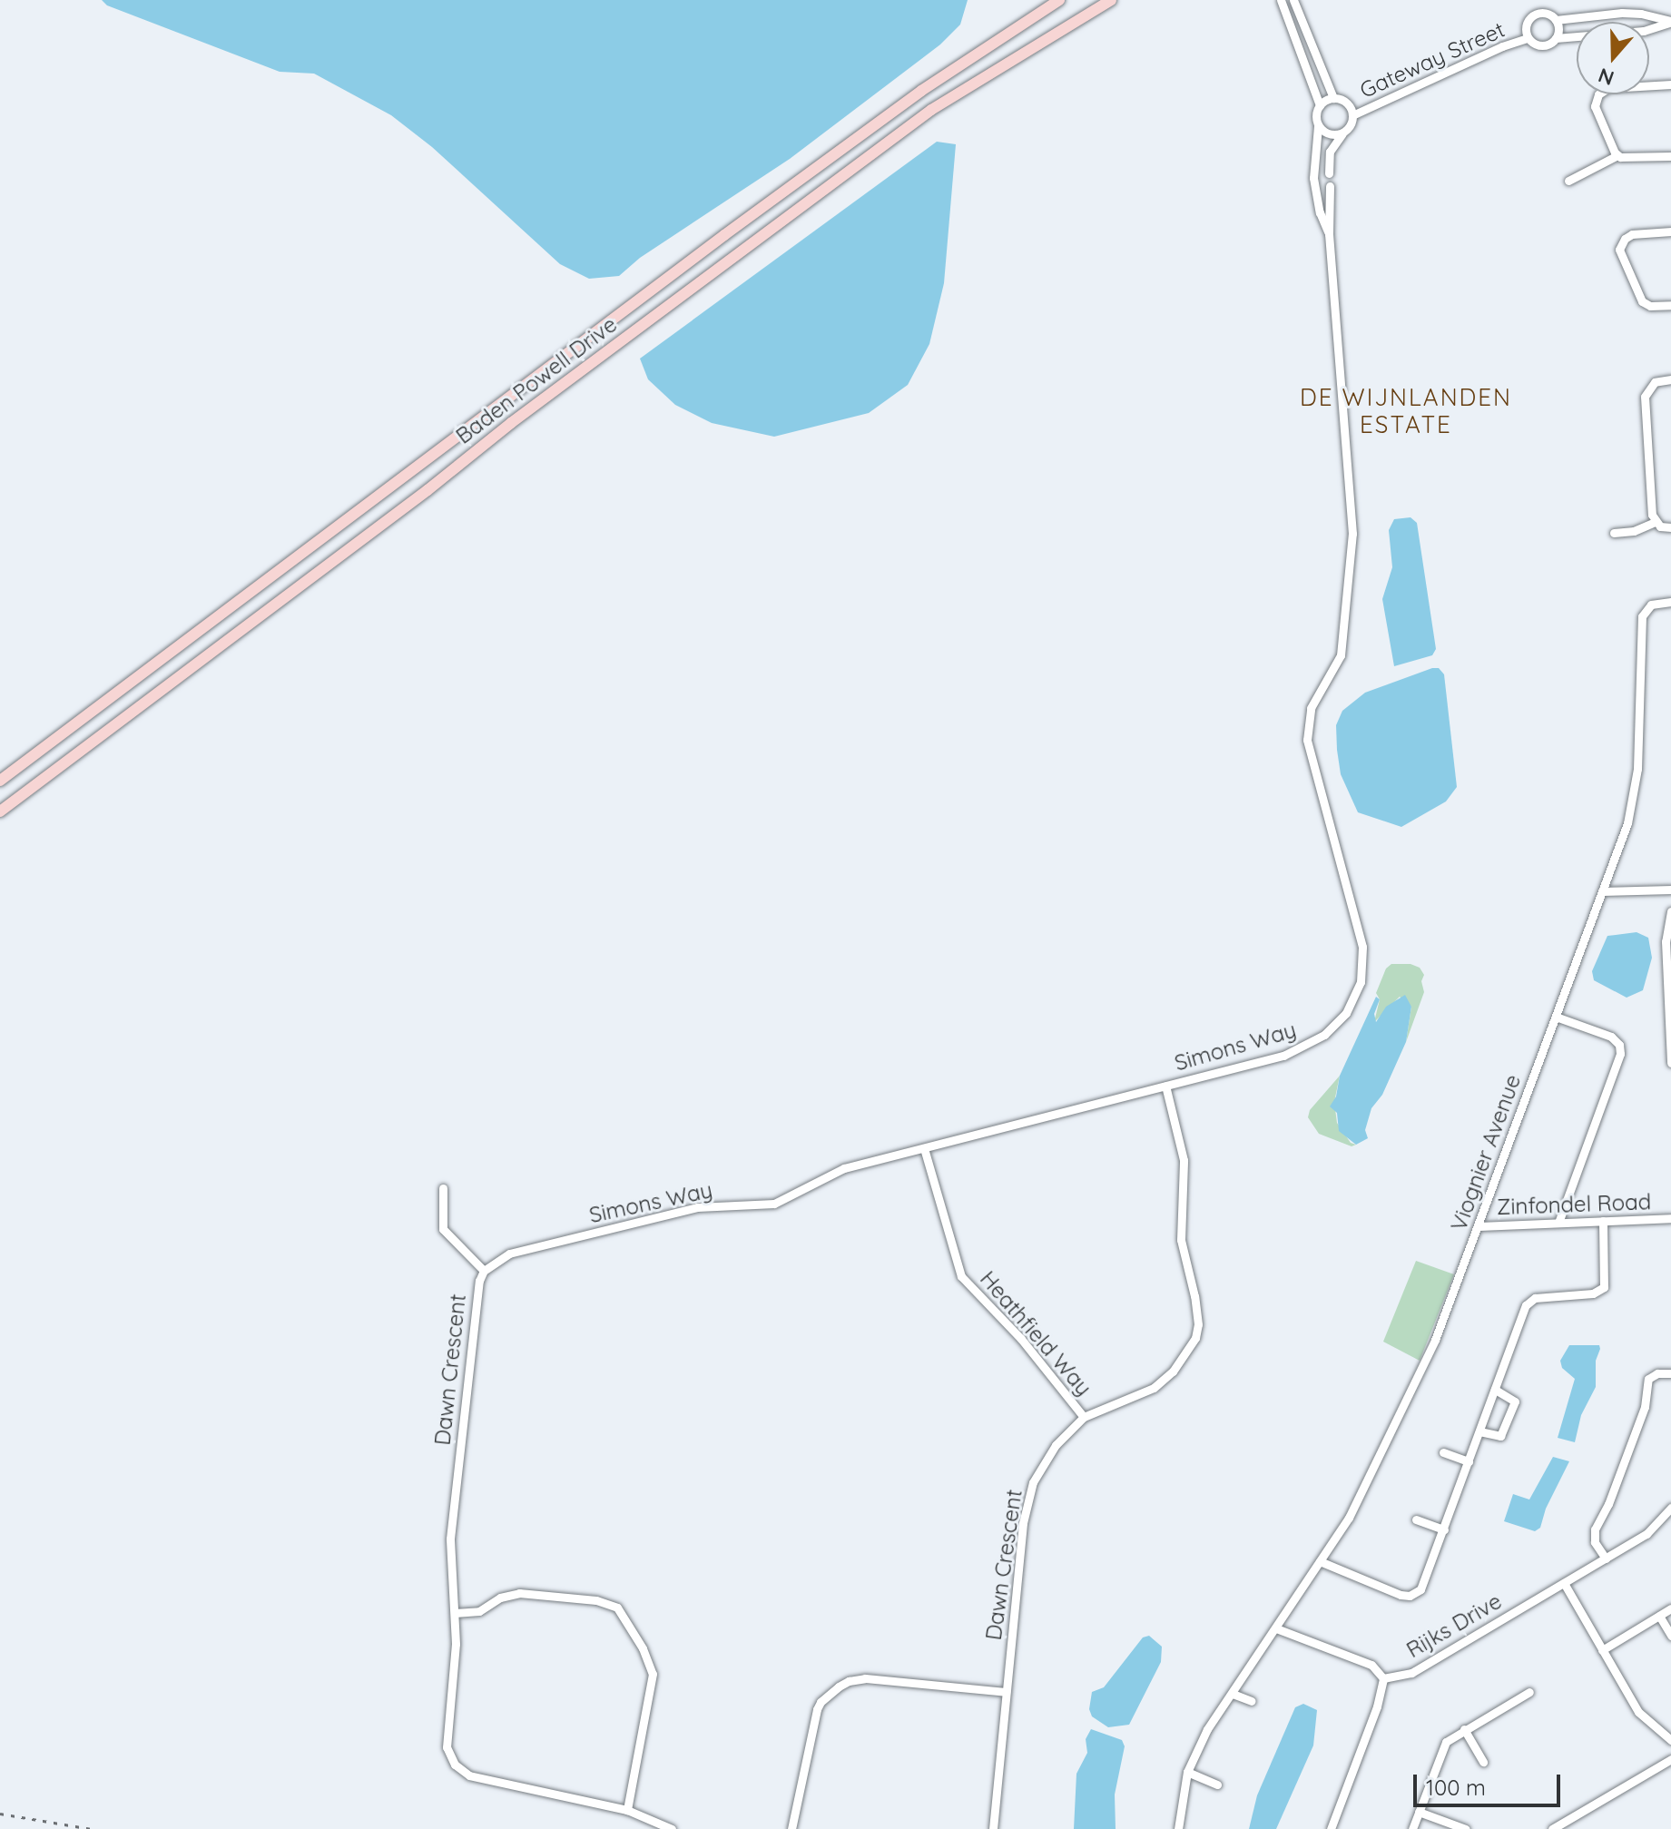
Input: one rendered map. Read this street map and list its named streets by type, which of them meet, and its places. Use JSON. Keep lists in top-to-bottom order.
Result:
{
  "streets": {
    "main road": ["Baden Powell Drive"],
    "street": [
      "Gateway Street",
      "Simons Way",
      "Viognier Avenue",
      "Zinfondel Road",
      "Heathfield Way",
      "Dawn Crescent",
      "Rijks Drive"
    ]
  },
  "crossings": [
    ["Gateway Street", "Simons Way"],
    ["Simons Way", "Heathfield Way"],
    ["Simons Way", "Dawn Crescent"],
    ["Viognier Avenue", "Zinfondel Road"],
    ["Heathfield Way", "Dawn Crescent"]
  ],
  "districts": ["DE WIJNLANDEN ESTATE"],
  "scale_bar": "100 m",
  "north": "bottom"
}
